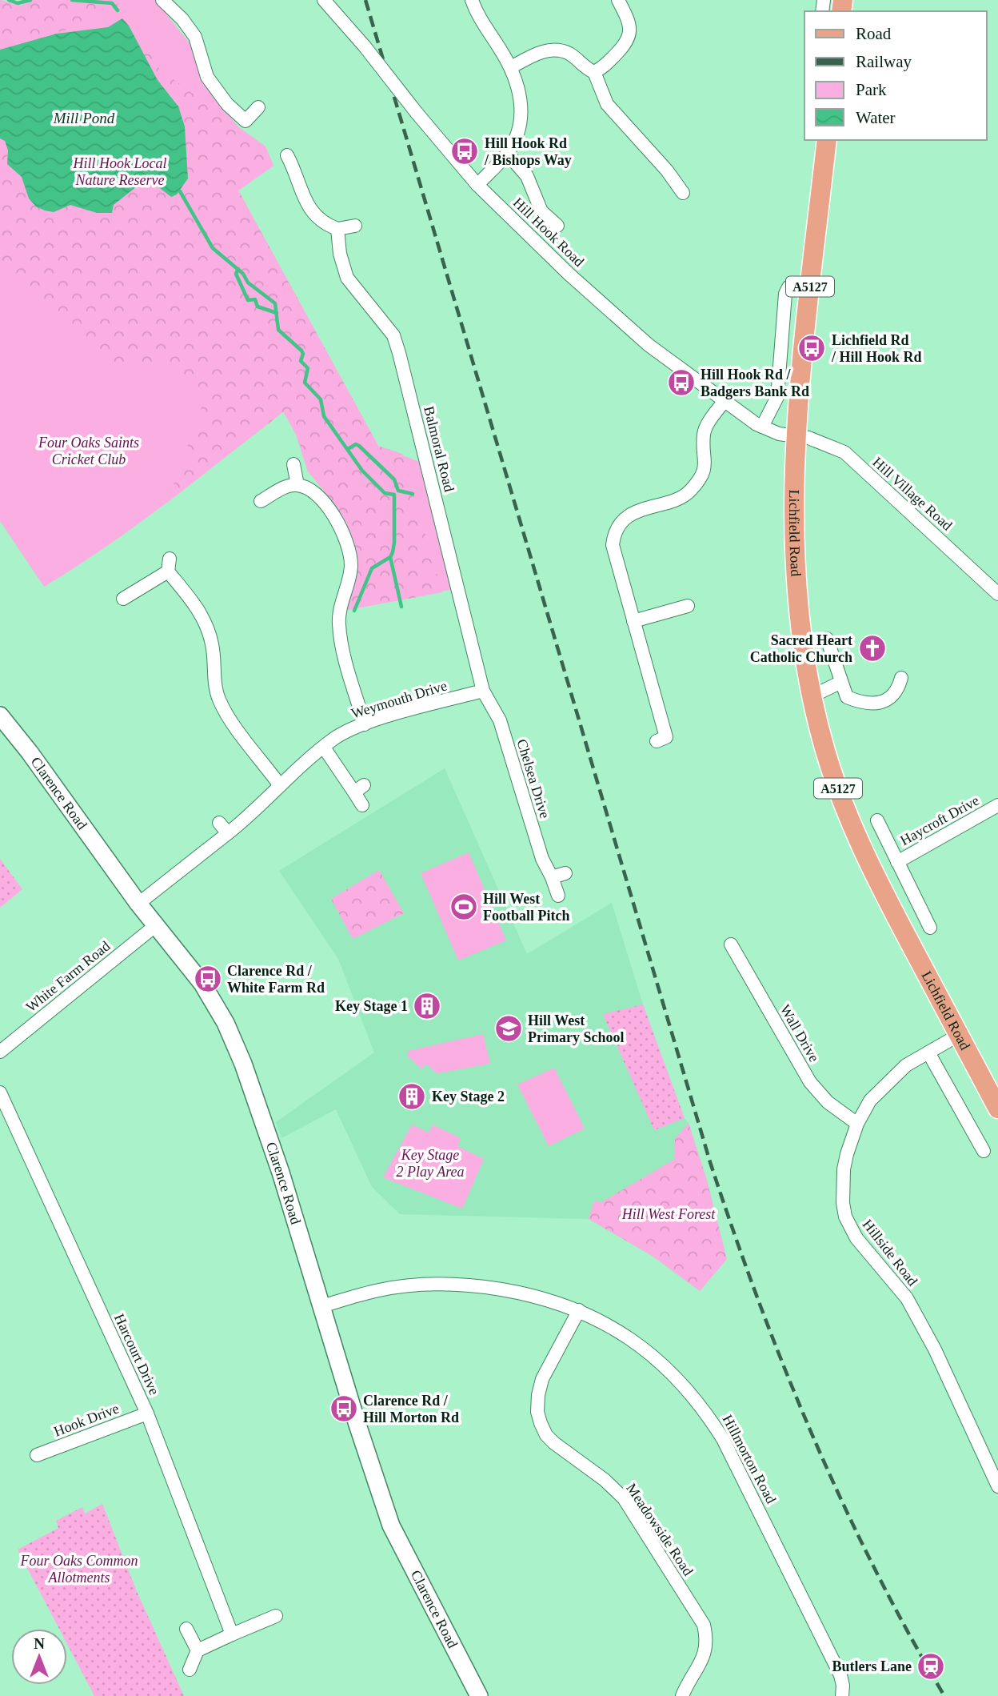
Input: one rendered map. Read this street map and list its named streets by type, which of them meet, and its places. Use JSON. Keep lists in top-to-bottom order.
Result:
{
  "streets": {
    "main road": ["A5127", "Lichfield Road"],
    "street": [
      "Hill Hook Road",
      "Balmoral Road",
      "Hill Village Road",
      "Weymouth Drive",
      "Chelsea Drive",
      "Clarence Road",
      "Haycroft Drive",
      "White Farm Road",
      "Wall Drive",
      "Hillside Road",
      "Harcourt Drive",
      "Hook Drive",
      "Hillmorton Road",
      "Meadowside Road"
    ]
  },
  "crossings": [
    ["Hill Hook Road", "Hill Village Road"],
    ["Hill Hook Road", "Lichfield Road"],
    ["Balmoral Road", "Weymouth Drive"],
    ["Balmoral Road", "Chelsea Drive"],
    ["Hill Village Road", "Lichfield Road"],
    ["Lichfield Road", "Hillside Road"],
    ["Weymouth Drive", "Chelsea Drive"],
    ["Weymouth Drive", "Clarence Road"],
    ["Clarence Road", "White Farm Road"],
    ["Clarence Road", "Hillmorton Road"],
    ["Wall Drive", "Hillside Road"],
    ["Harcourt Drive", "Hook Drive"],
    ["Hillmorton Road", "Meadowside Road"]
  ],
  "water": ["Mill Pond"],
  "parks": [
    "Hill Hook Local Nature Reserve",
    "Four Oaks Saints Cricket Club",
    "Key Stage 2 Play Area",
    "Hill West Forest",
    "Four Oaks Common Allotments"
  ],
  "places": {
    "bus stop": [
      "Hill Hook Rd / Bishops Way",
      "Lichfield Rd / Hill Hook Rd",
      "Hill Hook Rd / Badgers Bank Rd",
      "Clarence Rd / White Farm Rd",
      "Clarence Rd / Hill Morton Rd"
    ],
    "church": ["Sacred Heart Catholic Church"],
    "sports": ["Hill West Football Pitch"],
    "building": ["Key Stage 1", "Key Stage 2"],
    "school or university": ["Hill West Primary School"],
    "station": ["Butlers Lane"]
  },
  "legend": [
    "Road",
    "Railway",
    "Park",
    "Water"
  ],
  "north": "top"
}
